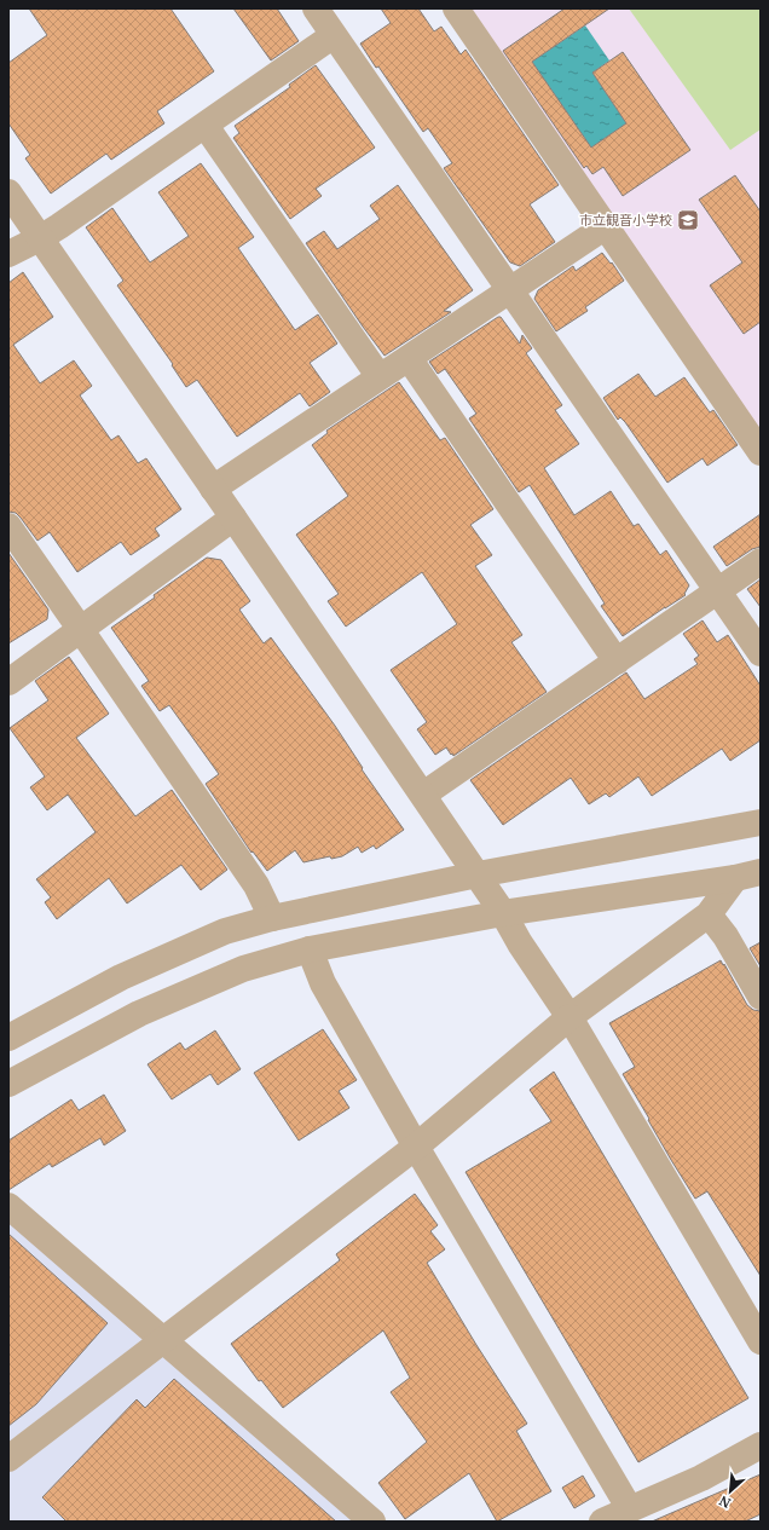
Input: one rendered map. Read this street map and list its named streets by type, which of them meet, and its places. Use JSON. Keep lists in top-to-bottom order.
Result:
{
  "places": {
    "school or university": ["市立観音小学校"]
  },
  "north": "bottom left"
}
